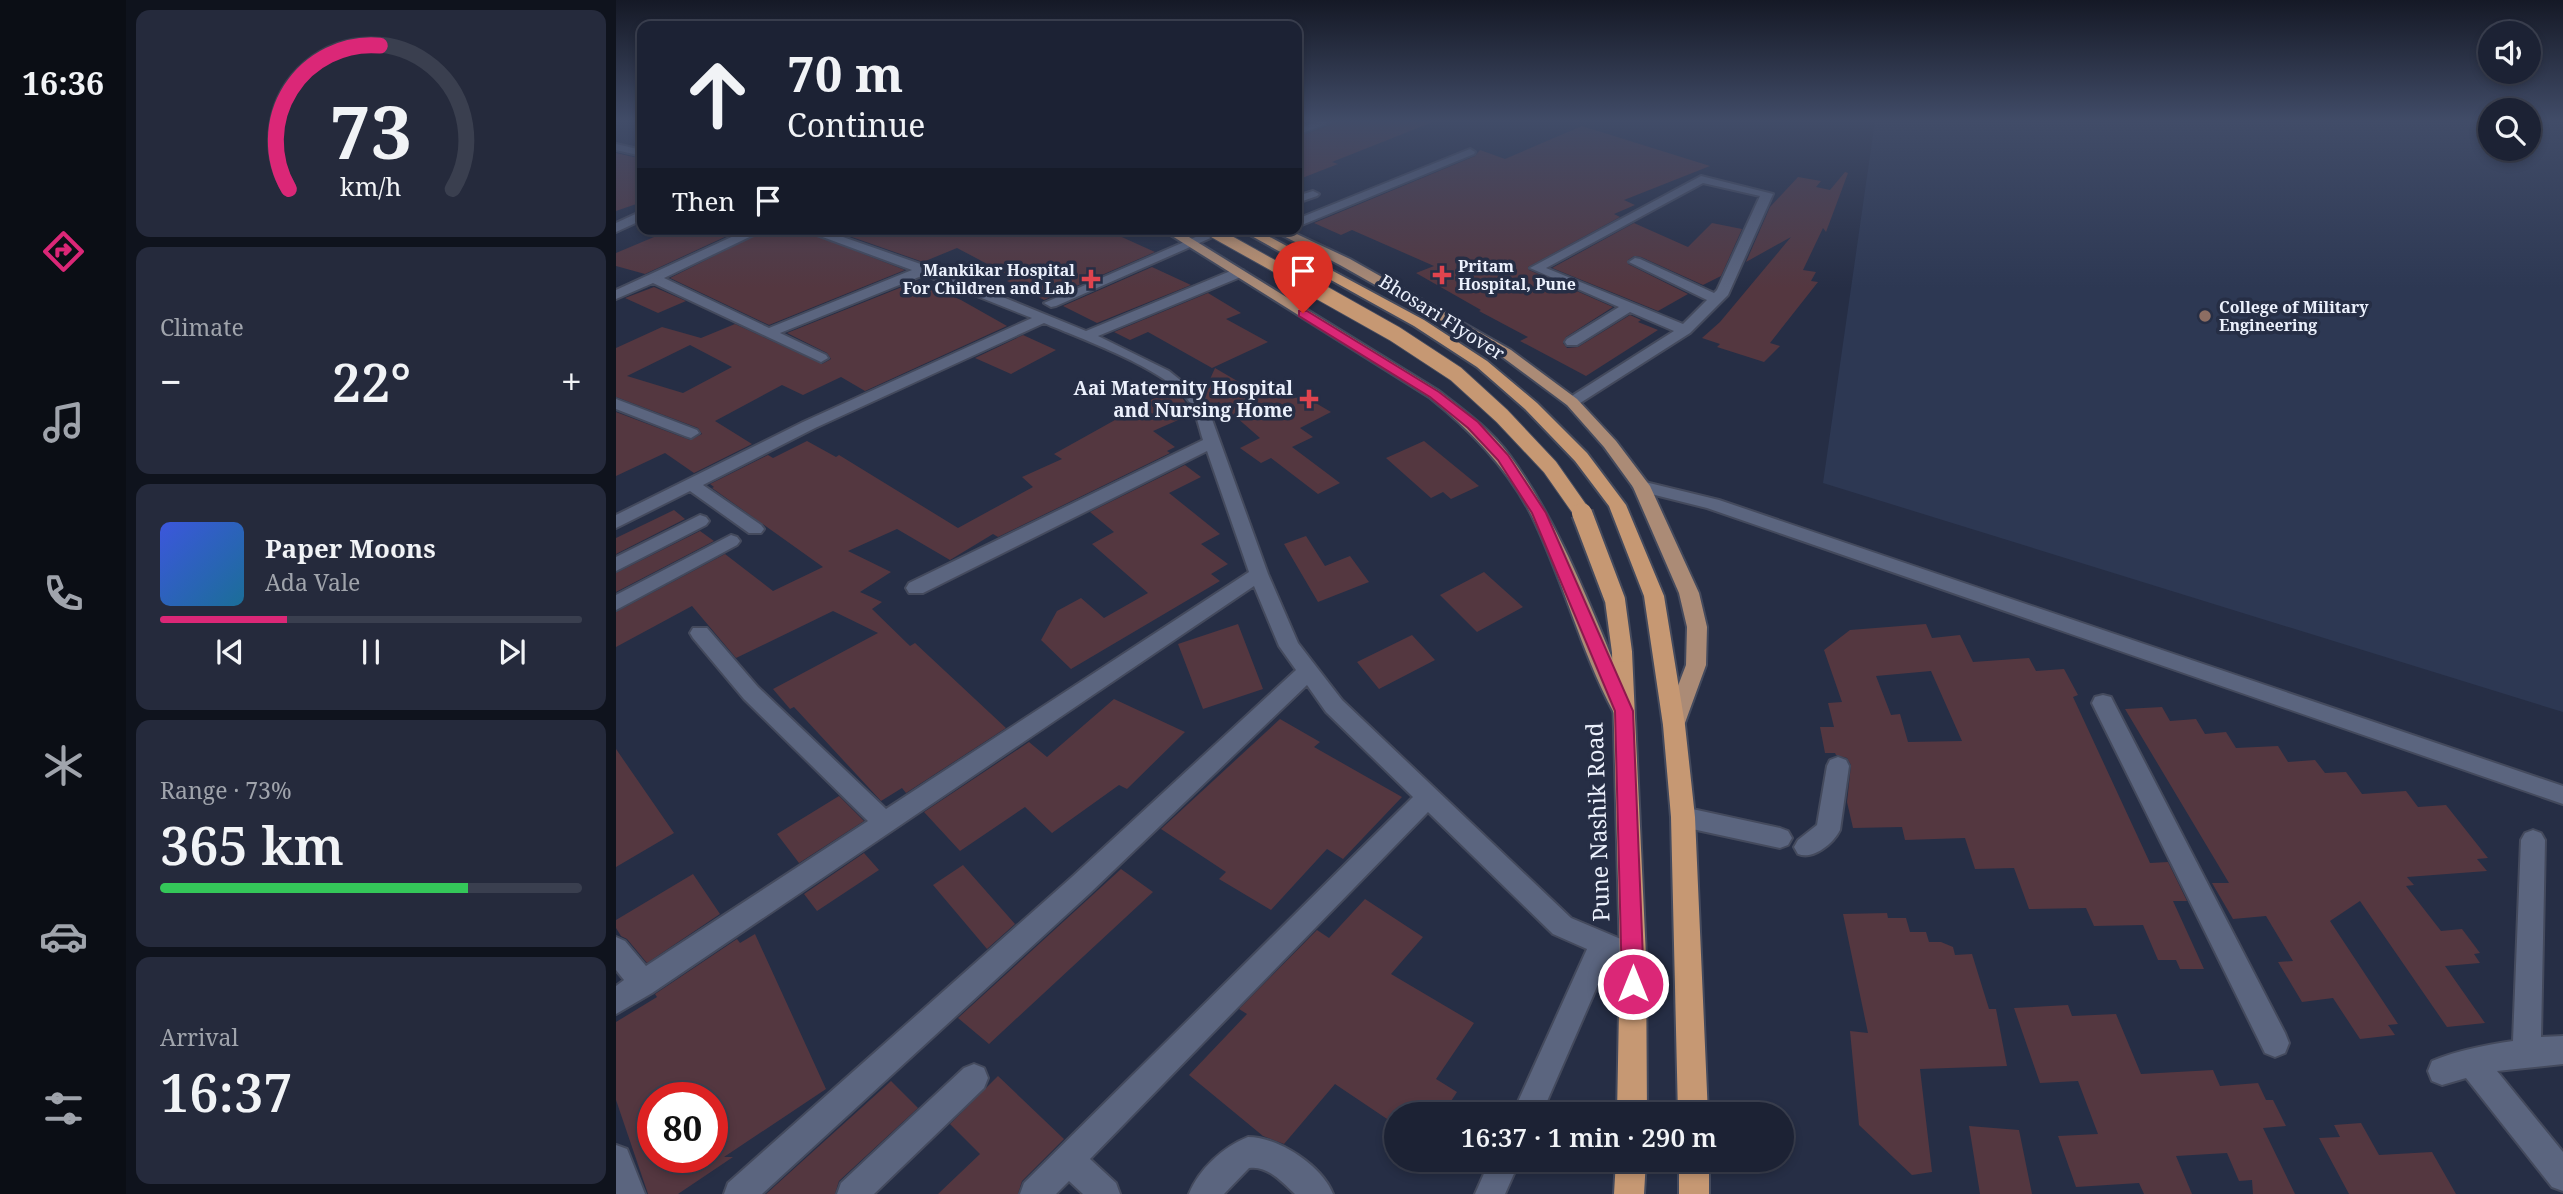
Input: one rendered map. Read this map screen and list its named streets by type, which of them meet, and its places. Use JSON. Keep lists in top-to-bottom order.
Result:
{
  "streets": {
    "highway": ["Bhosari Flyover", "Pune Nashik Road"]
  },
  "crossings": [
    ["Bhosari Flyover", "Pune Nashik Road"]
  ],
  "places": {
    "health": ["Pritam Hospital, Pune", "Mankikar Hospital For Children and Lab", "Aai Maternity Hospital and Nursing Home"],
    "other": ["College of Military Engineering"]
  },
  "page": {
    "tabs": "16:36",
    "turn": ["70 m", "Continue"],
    "then": "Then",
    "tile": [
      "Climate",
      ["Range · 73%", "365 km"],
      ["Arrival", "16:37"]
    ],
    "heat": ["−", "22°", "+"],
    "song": ["Paper Moons", "Ada Vale"],
    "limit": "80",
    "trip": "16:37 · 1 min · 290 m",
    "gauge": ["73", "km/h"]
  }
}
